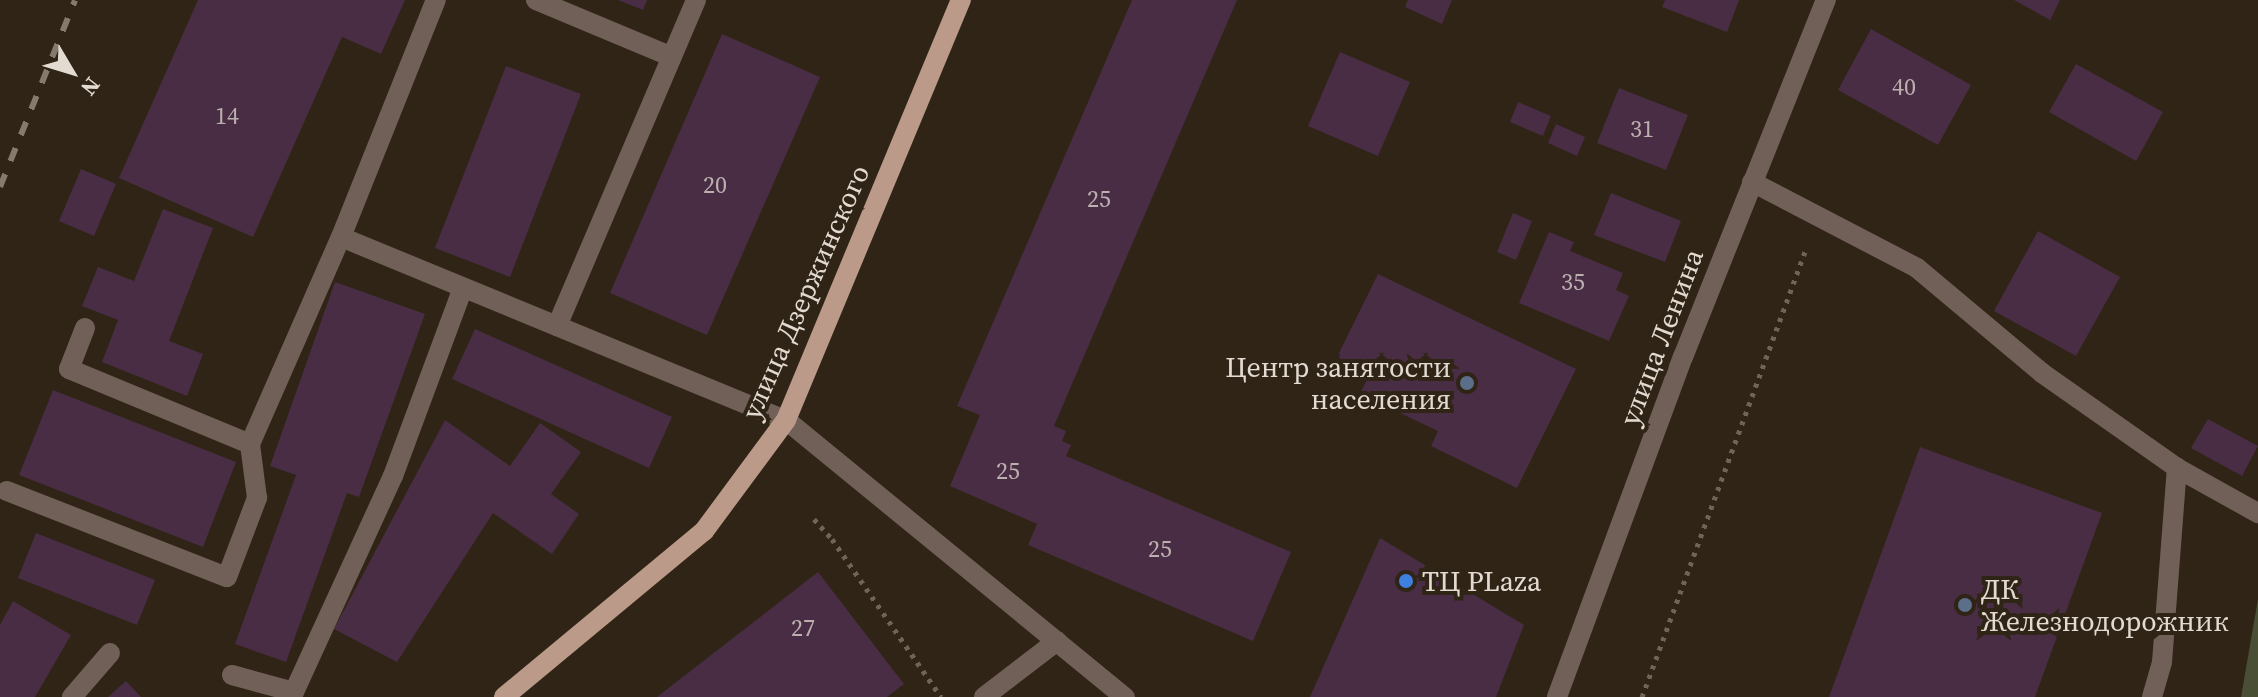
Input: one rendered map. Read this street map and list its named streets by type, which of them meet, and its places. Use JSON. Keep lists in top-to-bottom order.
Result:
{
  "streets": {
    "main road": ["улица Дзержинского"],
    "street": ["улица Ленина"]
  },
  "places": ["Центр занятости населения", "ТЦ PLaza", "ДК Железнодорожник"],
  "house_numbers": [
    "40",
    "14",
    "31",
    "20",
    "25",
    "35",
    "25",
    "25",
    "27"
  ],
  "north": "bottom right"
}
